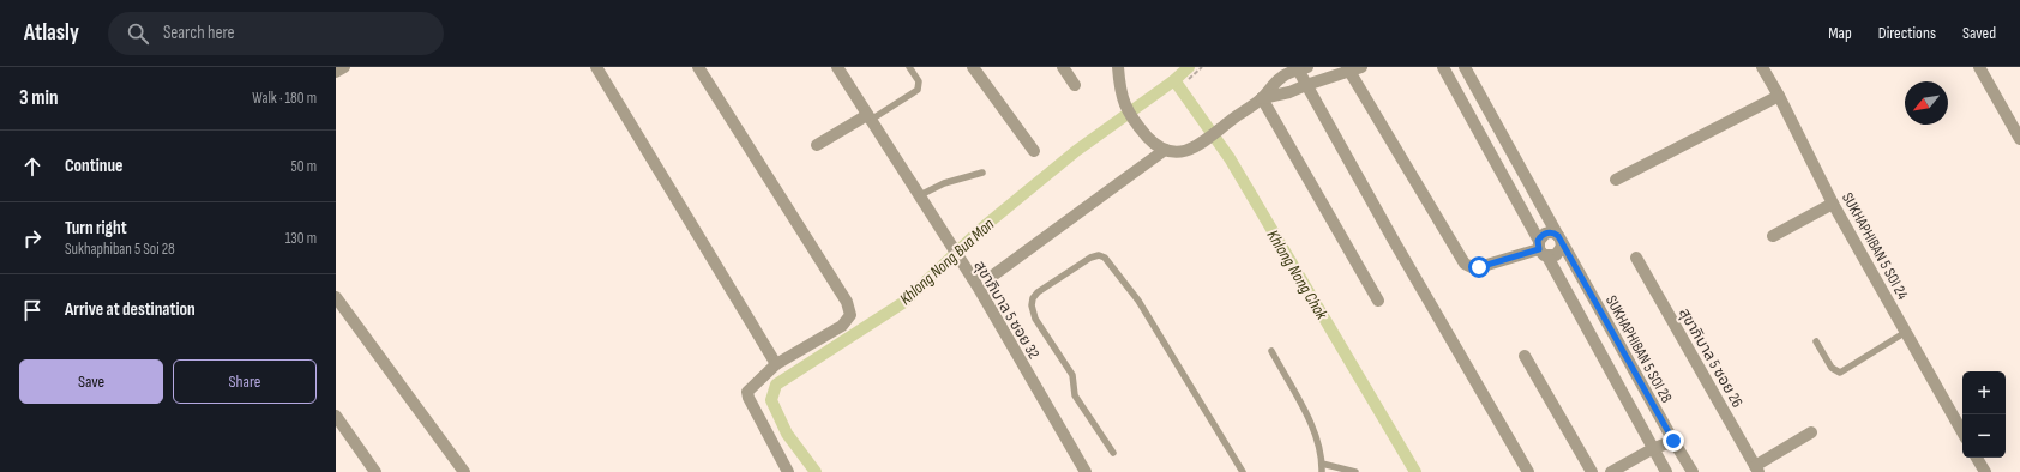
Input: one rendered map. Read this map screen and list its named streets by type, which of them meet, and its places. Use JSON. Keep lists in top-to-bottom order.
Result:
{
  "streets": {
    "street": [
      "SUKHAPHIBAN 5 SOI 24",
      "สุขาภิบาล 5 ซอย 32",
      "SUKHAPHIBAN 5 SOI 28",
      "สุขาภิบาล 5 ซอย 26"
    ]
  },
  "water": ["Khlong Nong Bua Mon", "Khlong Nong Chok"],
  "north": "bottom left",
  "page": {
    "header": "Atlasly",
    "search": "Search here",
    "nav": ["Map", "Directions", "Saved"],
    "heading": ["3 min", "Walk · 180 m"],
    "list": [
      ["Continue", "50 m"],
      ["Turn right", "Sukhaphiban 5 Soi 28", "130 m"],
      "Arrive at destination"
    ],
    "buttons": ["Save", "Share"],
    "map_buttons": ["+", "−"]
  }
}
